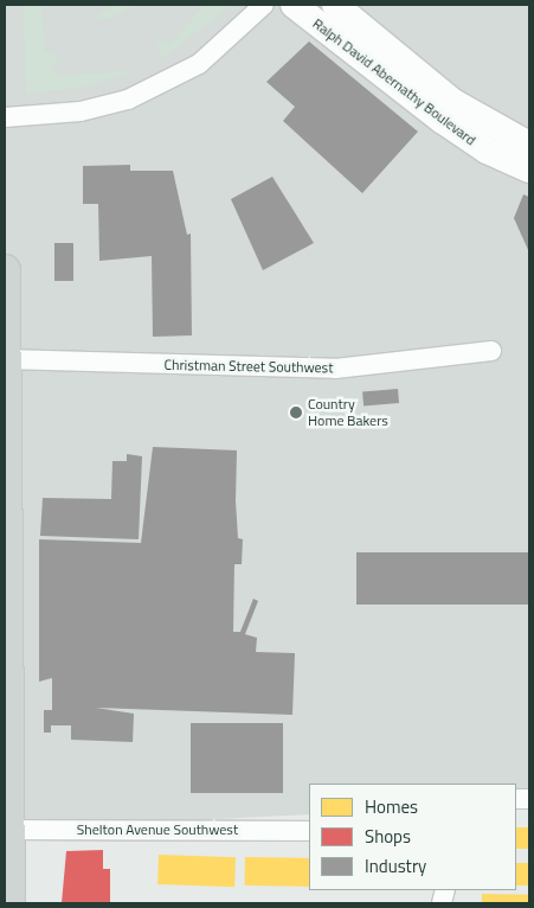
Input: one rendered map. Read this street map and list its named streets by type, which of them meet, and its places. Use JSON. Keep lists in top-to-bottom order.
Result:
{
  "streets": {
    "main road": ["Ralph David Abernathy Boulevard"],
    "street": ["Christman Street Southwest", "Shelton Avenue Southwest"]
  },
  "places": ["Country Home Bakers"],
  "legend": ["Homes", "Shops", "Industry"]
}
